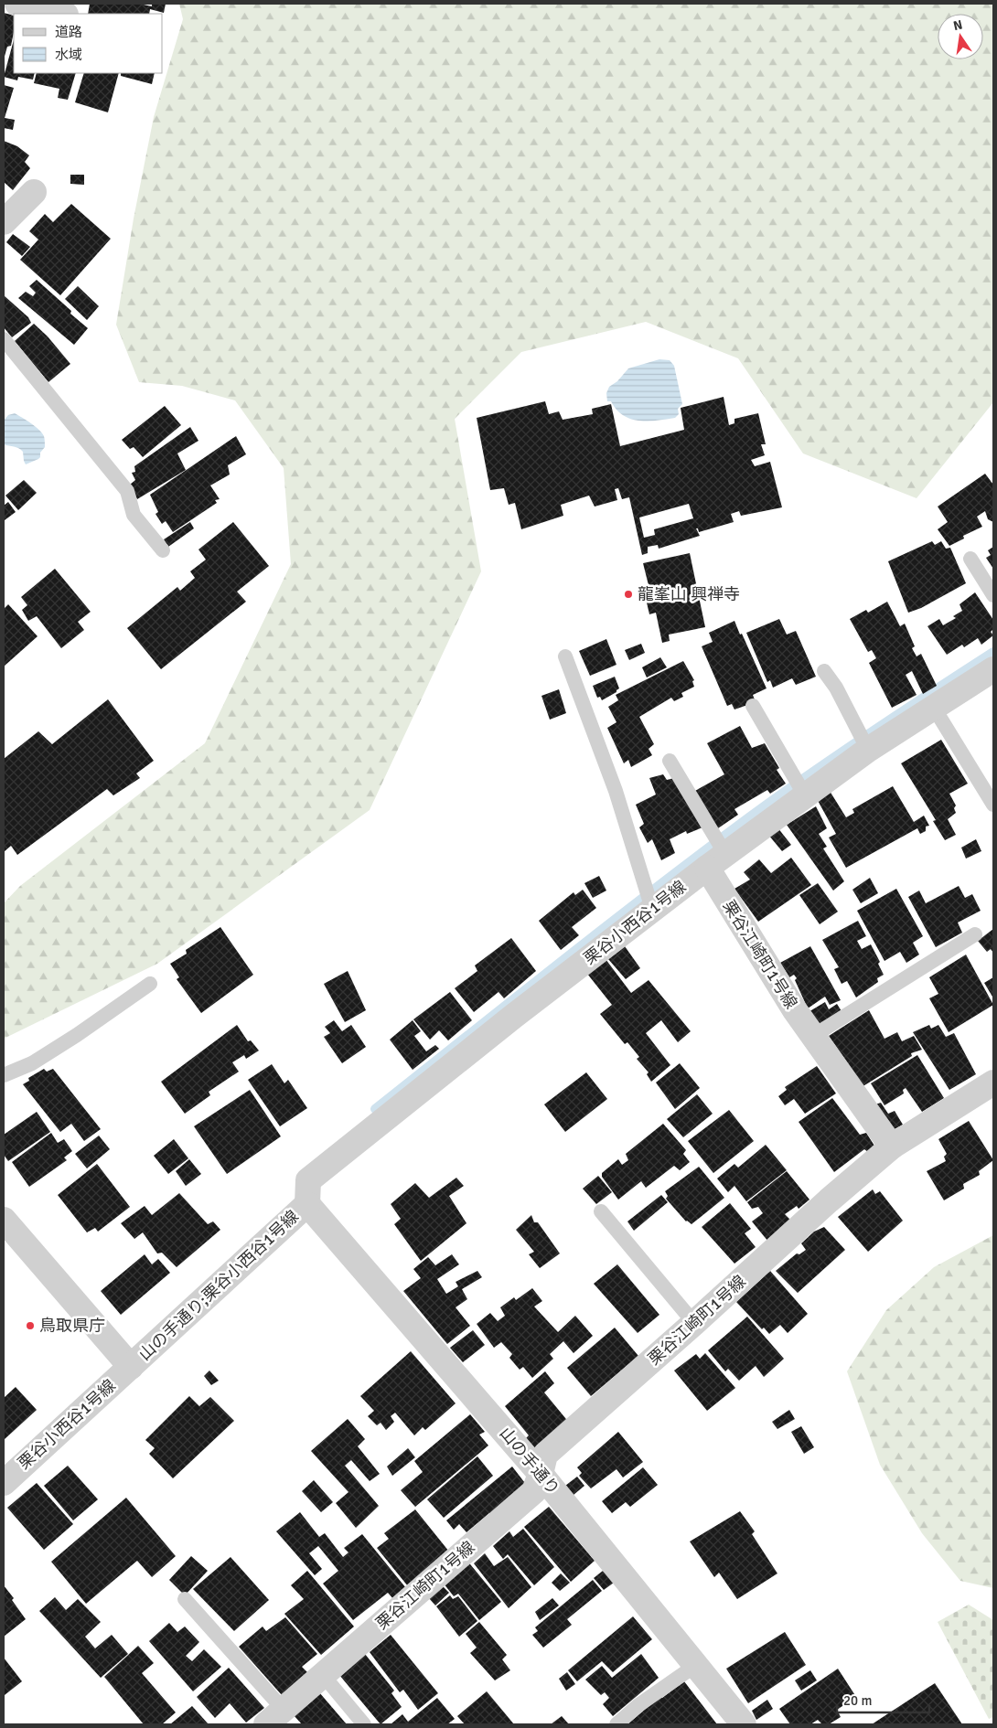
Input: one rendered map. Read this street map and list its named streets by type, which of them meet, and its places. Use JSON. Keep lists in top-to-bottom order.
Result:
{
  "streets": {
    "street": [
      "栗谷小西谷1号線",
      "栗谷江崎町1号線",
      "山の手通り;栗谷小西谷1号線",
      "山の手通り"
    ]
  },
  "crossings": [
    ["栗谷小西谷1号線", "栗谷江崎町1号線"],
    ["栗谷小西谷1号線", "山の手通り;栗谷小西谷1号線"],
    ["栗谷小西谷1号線", "山の手通り"],
    ["栗谷江崎町1号線", "山の手通り"],
    ["山の手通り;栗谷小西谷1号線", "山の手通り"]
  ],
  "places": ["龍峯山 興禅寺", "鳥取県庁"],
  "legend": ["道路", "水域"],
  "scale_bar": "20 m",
  "north": "top"
}
